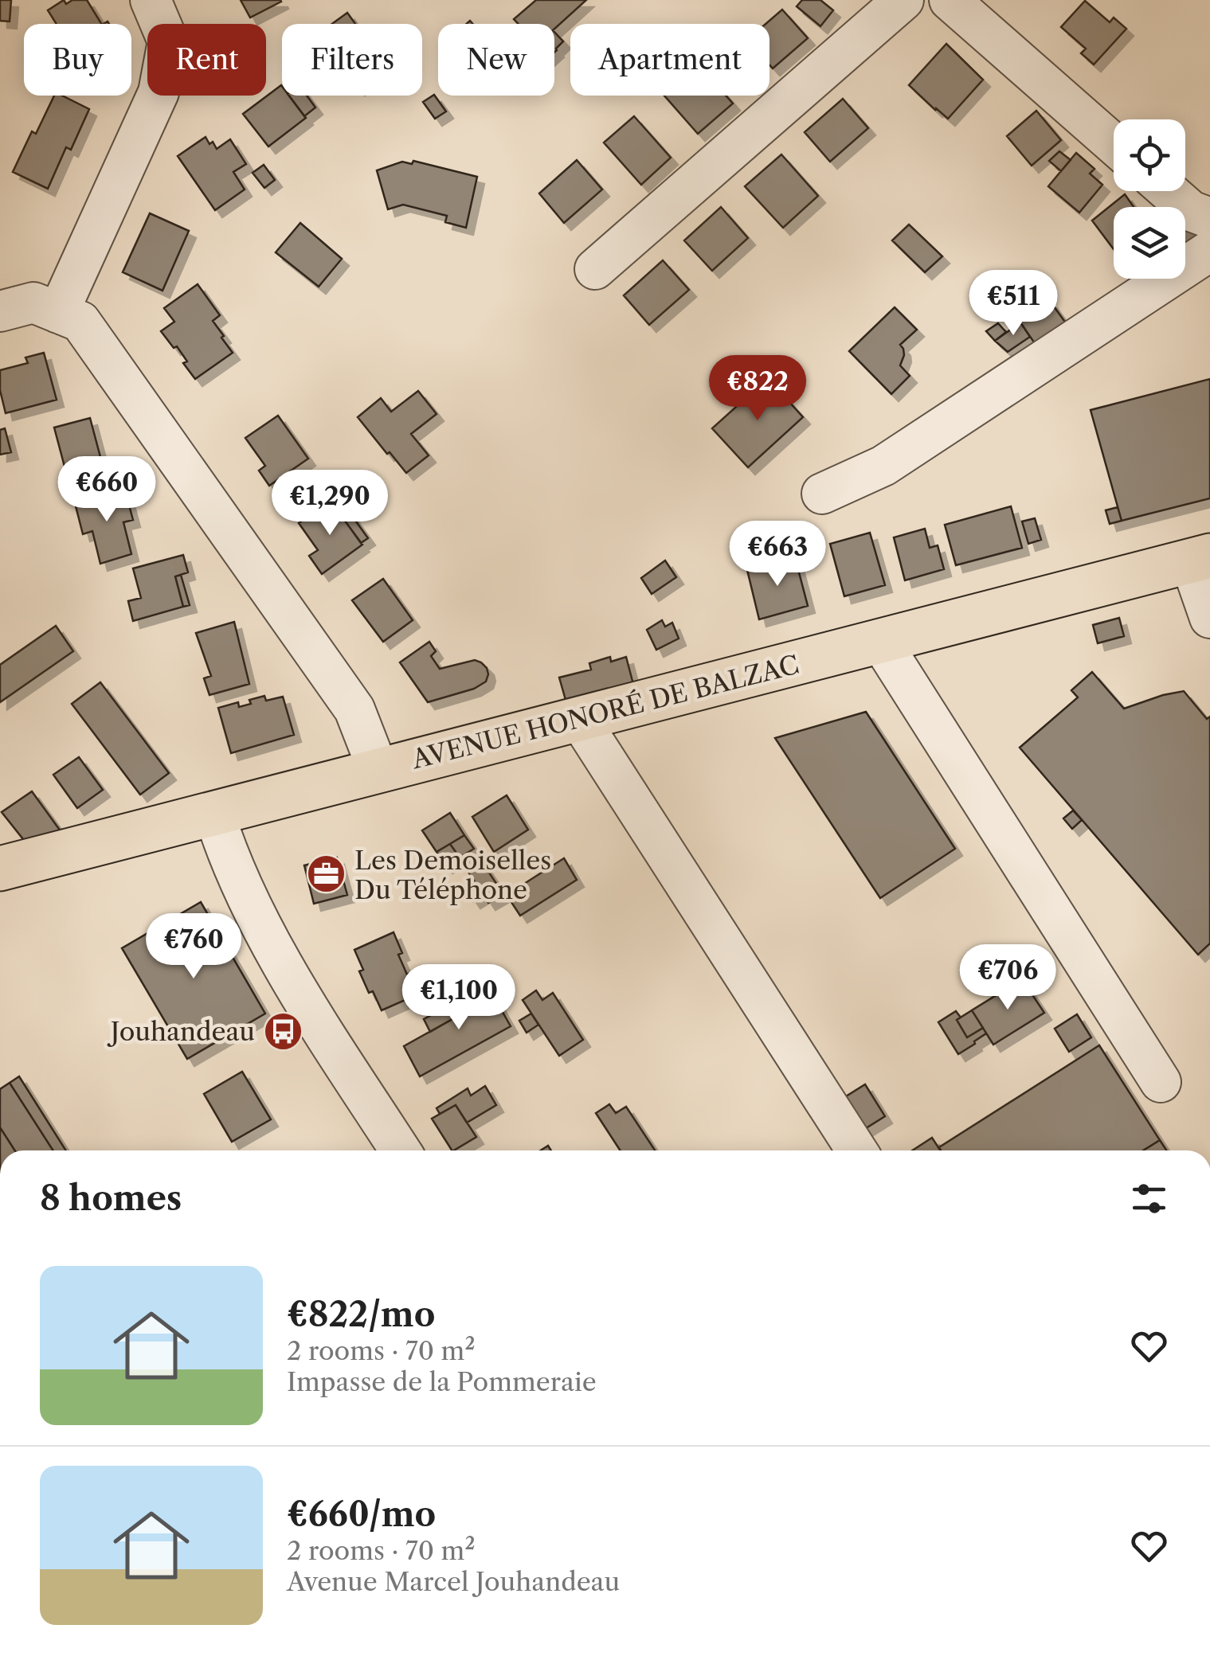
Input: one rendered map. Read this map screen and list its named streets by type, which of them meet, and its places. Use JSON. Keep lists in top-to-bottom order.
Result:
{
  "streets": {
    "main road": ["AVENUE HONORÉ DE BALZAC"]
  },
  "places": {
    "office": ["Les Demoiselles Du Téléphone"],
    "bus stop": ["Jouhandeau"]
  },
  "page": {
    "chip": [
      "Buy",
      "Rent",
      "Filters",
      "New",
      "Apartment"
    ],
    "price": [
      "€511",
      "€822",
      "€660",
      "€1,290",
      "€663",
      "€760",
      "€706",
      "€1,100"
    ],
    "heading": "8 homes",
    "list": [
      {
        "name": "€822/mo",
        "note": "2 rooms · 70 m² · Impasse de la Pommeraie"
      },
      {
        "name": "€660/mo",
        "note": "2 rooms · 70 m² · Avenue Marcel Jouhandeau"
      }
    ]
  }
}
